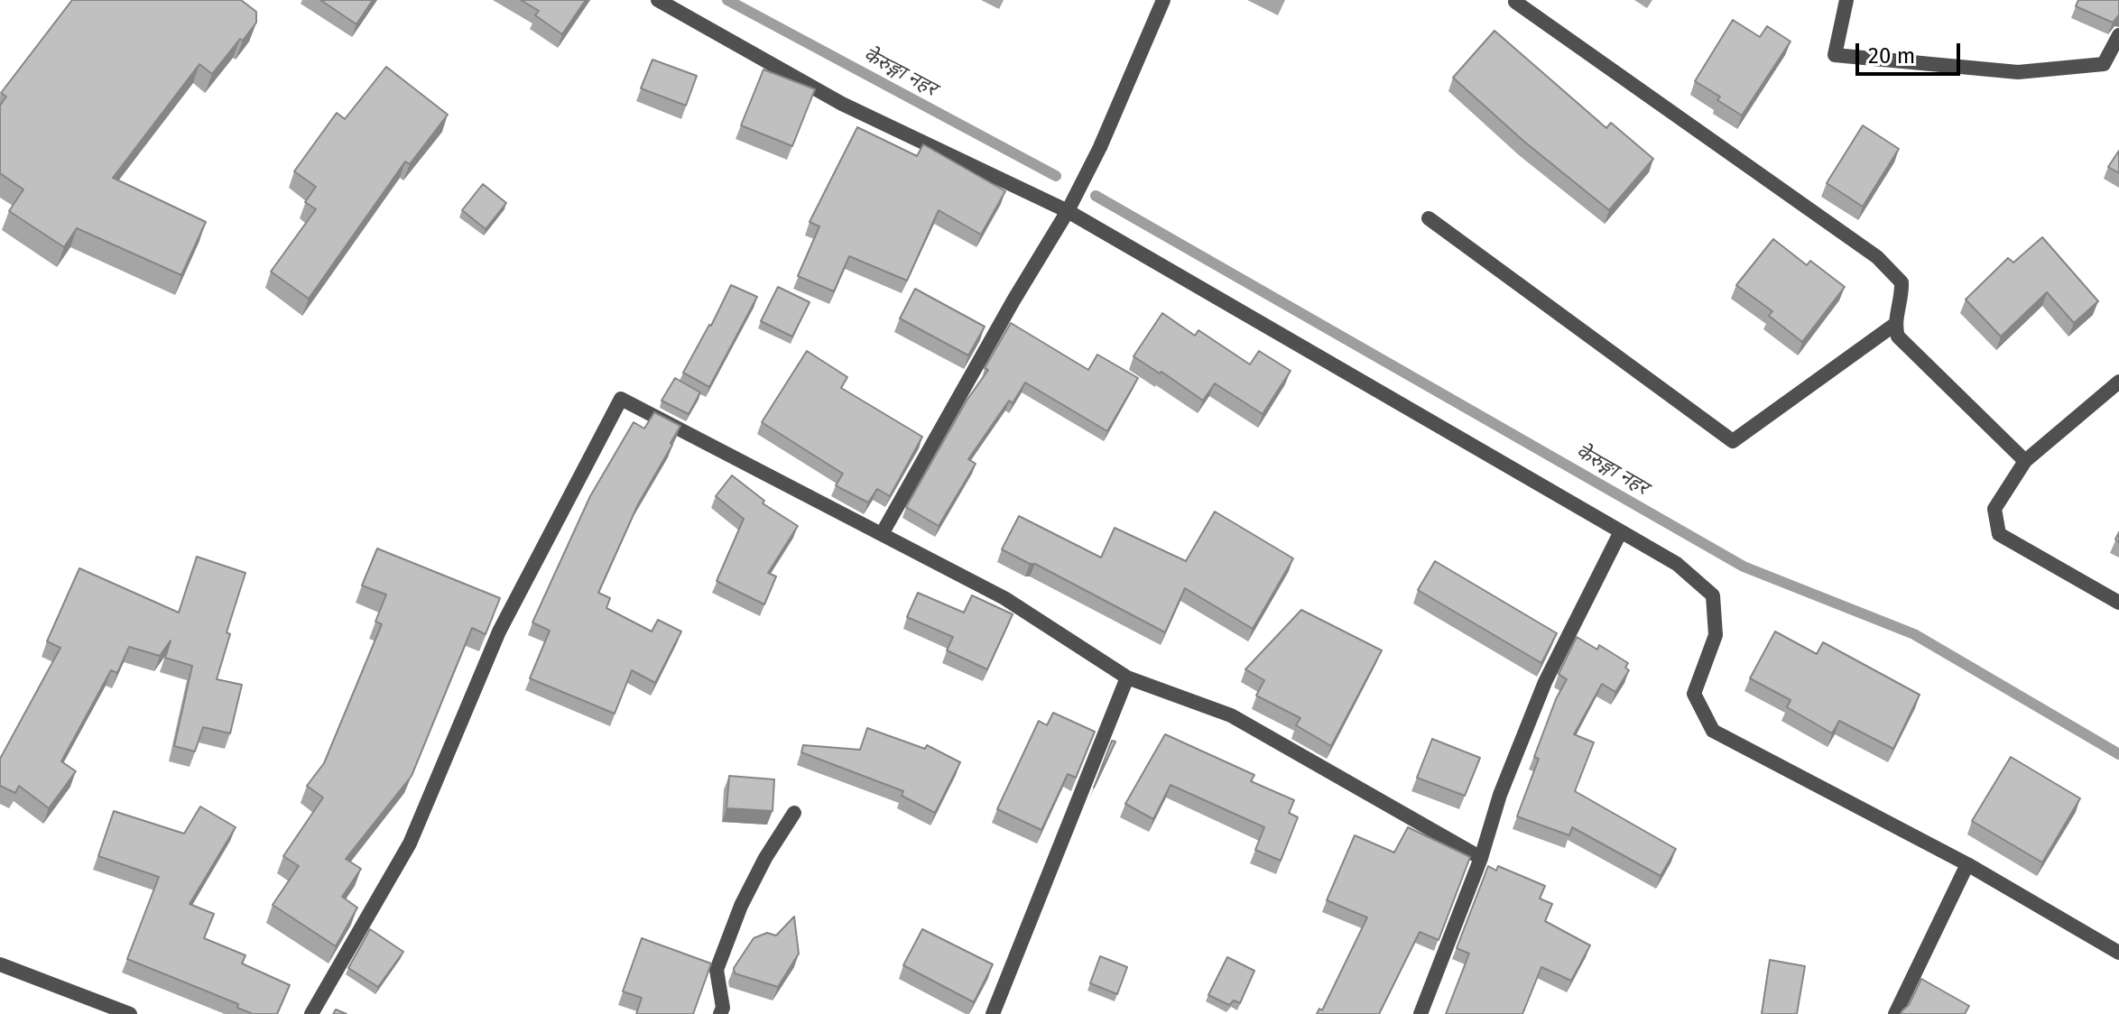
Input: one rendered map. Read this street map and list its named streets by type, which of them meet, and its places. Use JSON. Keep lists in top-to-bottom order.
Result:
{
  "water": ["केेरुङ्गा नहर"],
  "scale_bar": "20 m"
}
